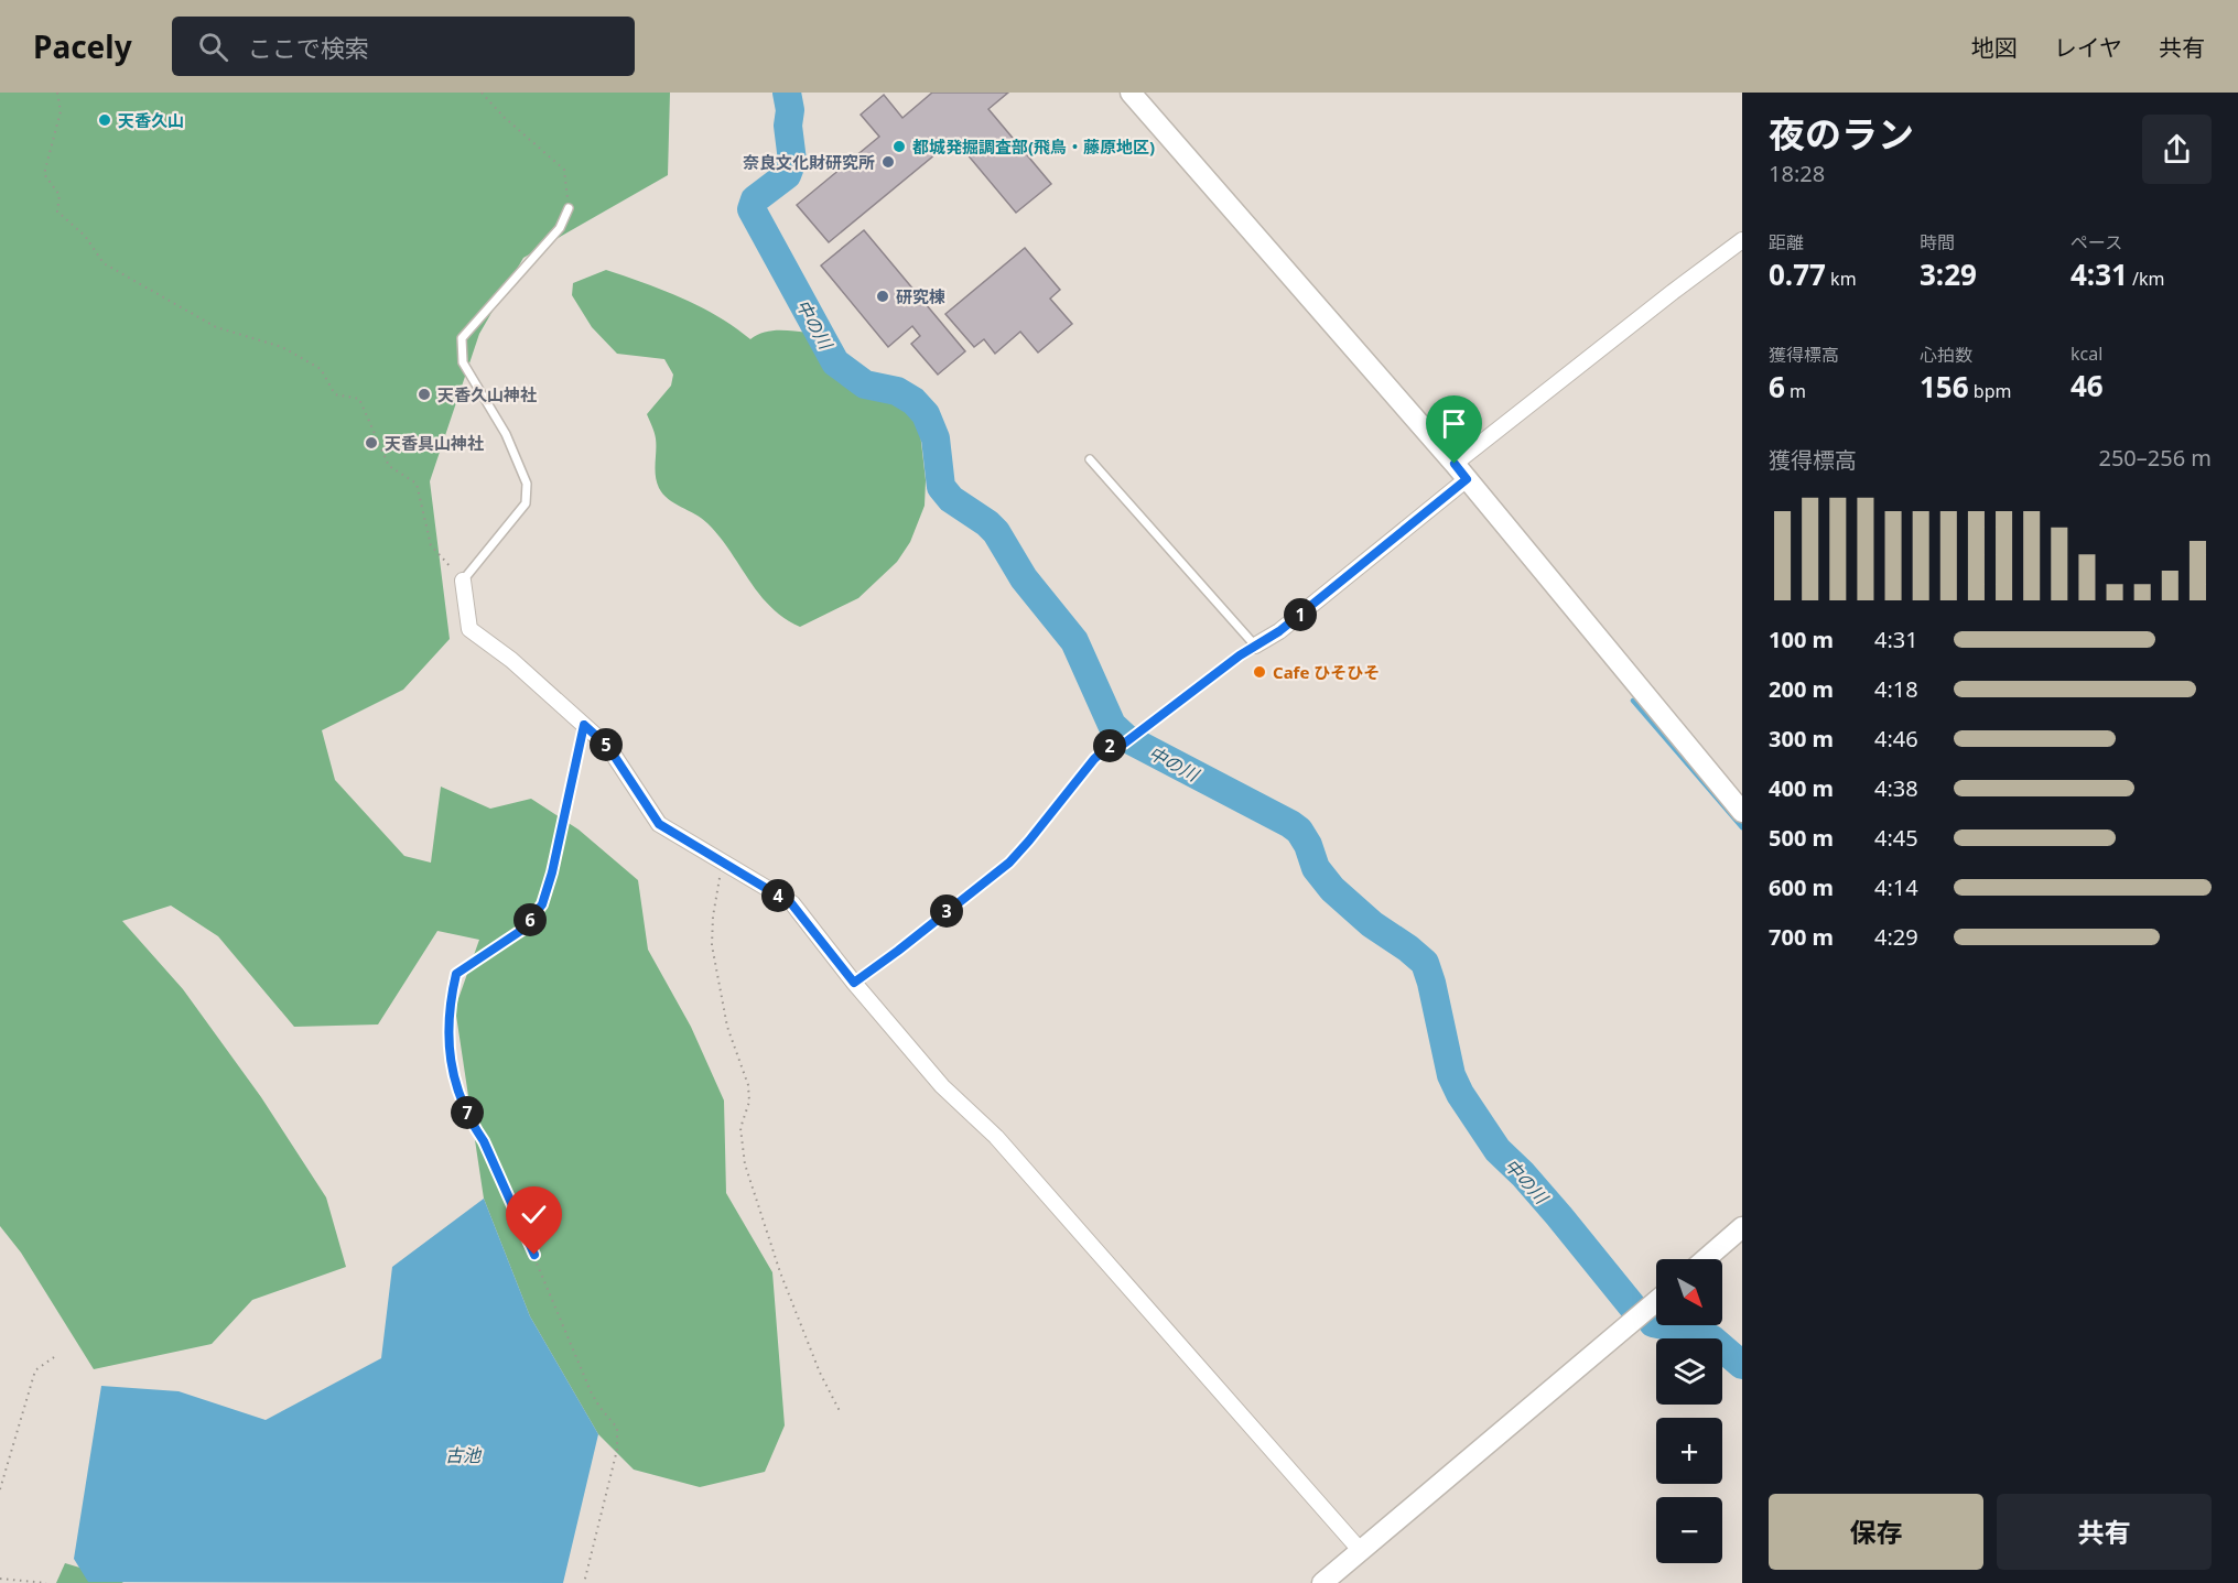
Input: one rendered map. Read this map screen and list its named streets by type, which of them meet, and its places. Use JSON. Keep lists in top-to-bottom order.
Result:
{
  "water": ["中の川", "古池"],
  "places": [
    "天香久山",
    "都城発掘調査部(飛鳥・藤原地区)",
    "奈良文化財研究所",
    "研究棟",
    "天香久山神社",
    "天香具山神社",
    "Cafe ひそひそ"
  ],
  "north": "bottom right",
  "page": {
    "header": "Pacely",
    "search": "ここで検索",
    "nav": ["地図", "レイヤ", "共有"],
    "heading": ["夜のラン", "18:28"],
    "stats": [
      ["距離", "0.77 km"],
      ["時間", "3:29"],
      ["ペース", "4:31 /km"],
      ["獲得標高", "6 m"],
      ["心拍数", "156 bpm"],
      ["kcal", "46"]
    ],
    "chart": ["獲得標高", "250–256 m"],
    "pins": [
      "1",
      "5",
      "2",
      "4",
      "3",
      "6",
      "7"
    ],
    "list": [
      {
        "name": "100 m",
        "note": "4:31"
      },
      {
        "name": "200 m",
        "note": "4:18"
      },
      {
        "name": "300 m",
        "note": "4:46"
      },
      {
        "name": "400 m",
        "note": "4:38"
      },
      {
        "name": "500 m",
        "note": "4:45"
      },
      {
        "name": "600 m",
        "note": "4:14"
      },
      {
        "name": "700 m",
        "note": "4:29"
      }
    ],
    "map_buttons": ["+", "−"],
    "buttons": ["保存", "共有"]
  }
}
